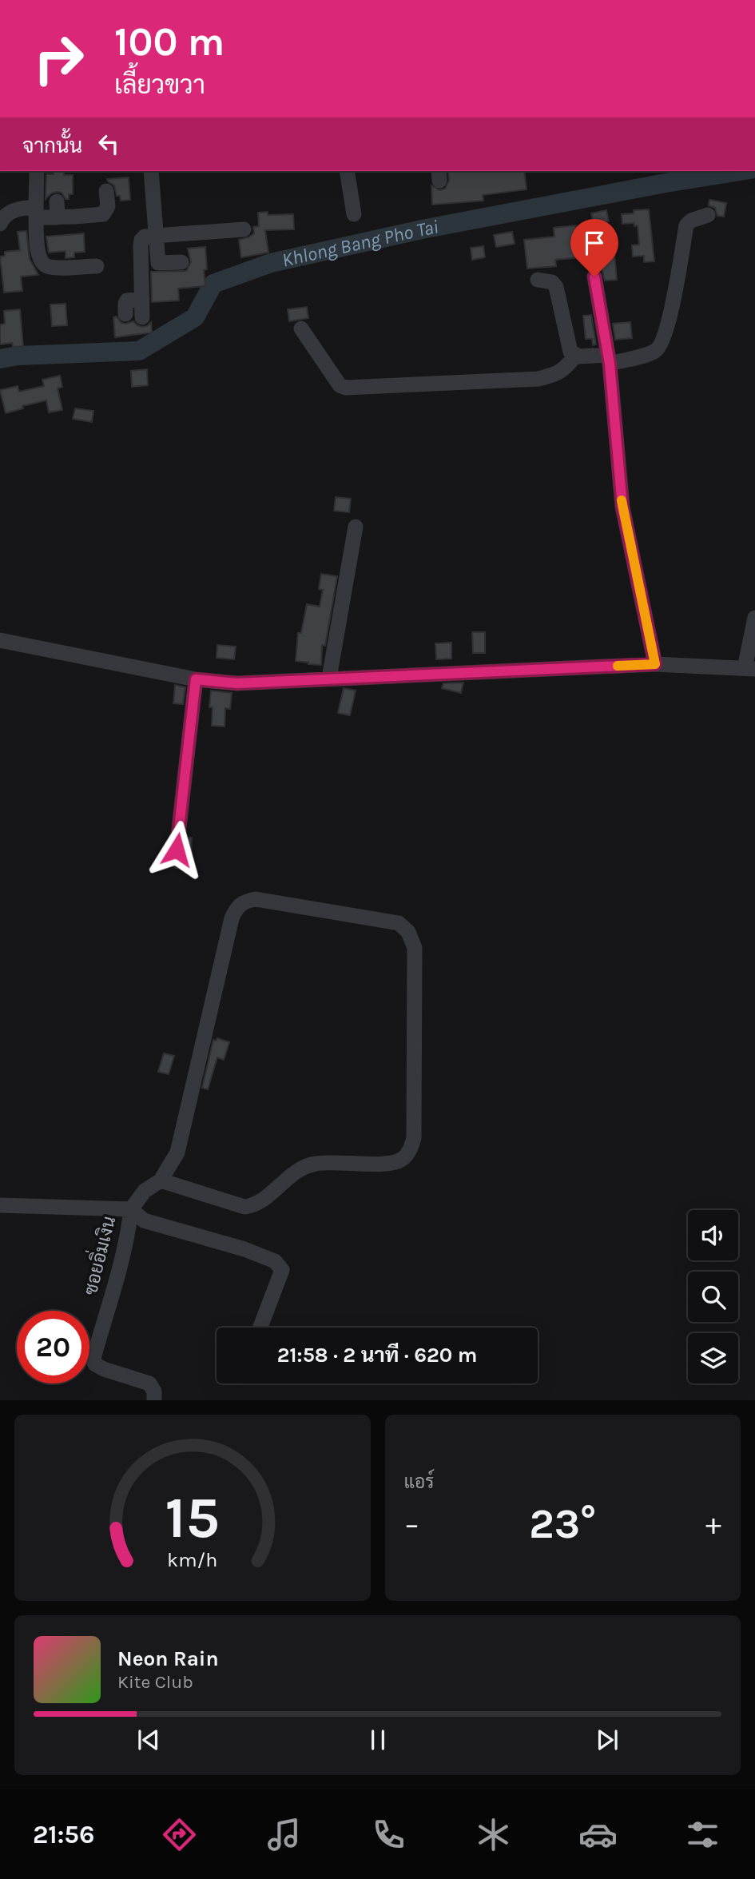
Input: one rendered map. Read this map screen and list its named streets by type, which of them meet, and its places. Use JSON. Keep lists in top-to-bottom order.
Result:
{
  "streets": {
    "street": ["ซอยอิ่มเงิน"]
  },
  "water": ["Khlong Bang Pho Tai"],
  "page": {
    "turn": ["100 m", "เลี้ยวขวา"],
    "then": "จากนั้น",
    "limit": "20",
    "trip": "21:58 · 2 นาที · 620 m",
    "tile": "แอร์",
    "heat": ["−", "23°", "+"],
    "song": ["Neon Rain", "Kite Club"],
    "tabs": "21:56",
    "gauge": ["15", "km/h"]
  }
}
